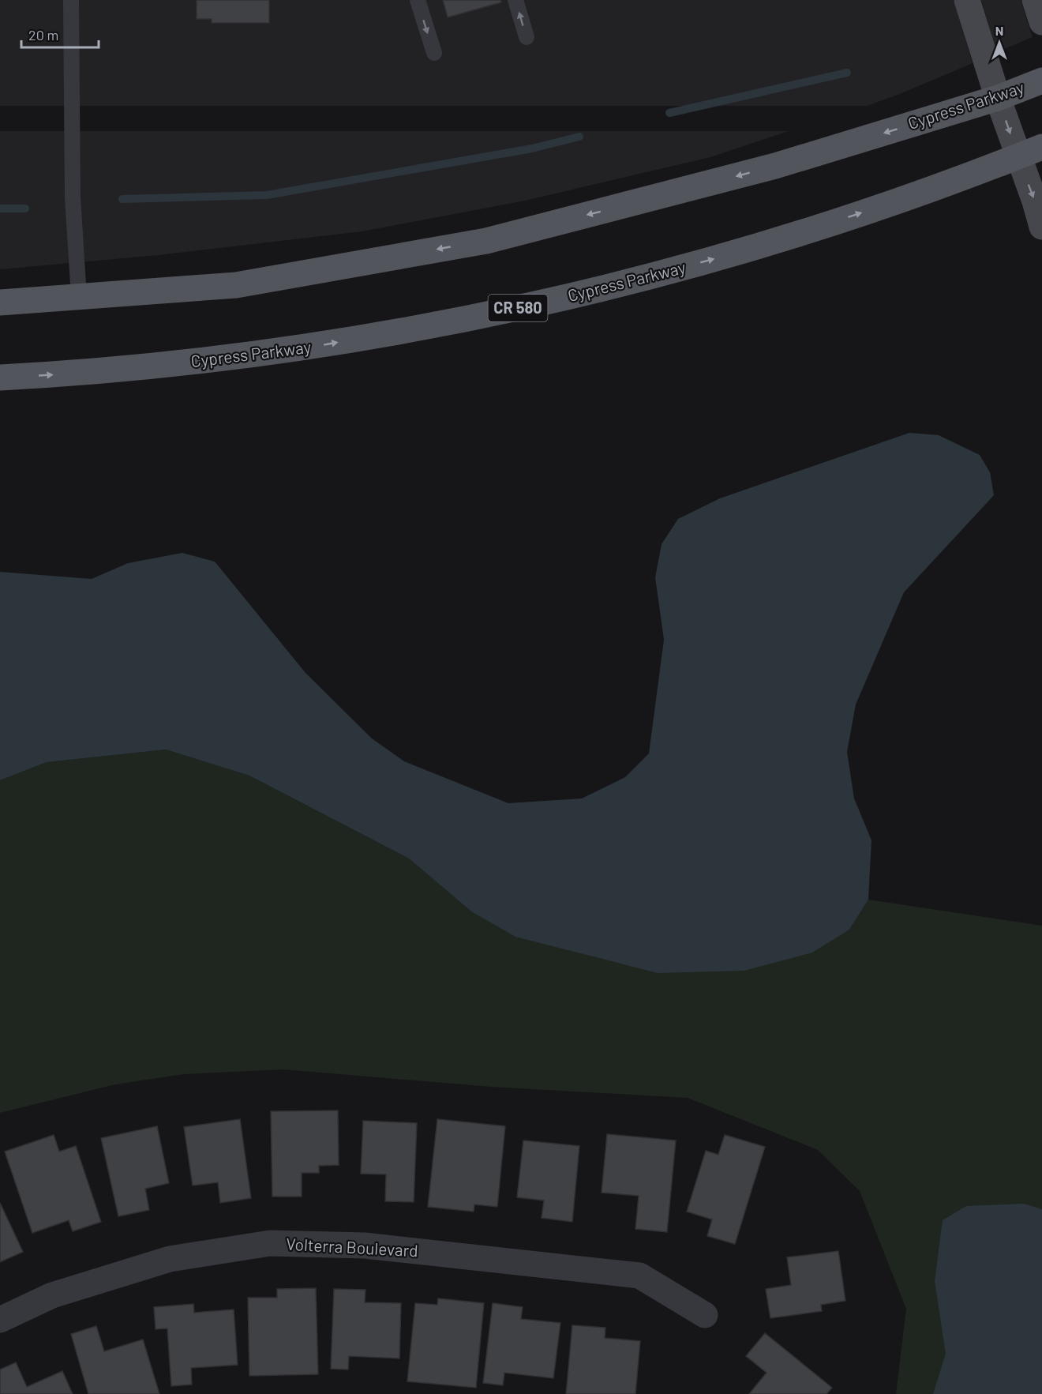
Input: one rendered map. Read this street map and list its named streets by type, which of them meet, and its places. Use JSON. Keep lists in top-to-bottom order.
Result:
{
  "streets": {
    "main road": ["Cypress Parkway", "CR 580"],
    "street": ["Volterra Boulevard"]
  },
  "scale_bar": "20 m",
  "north": "top"
}
